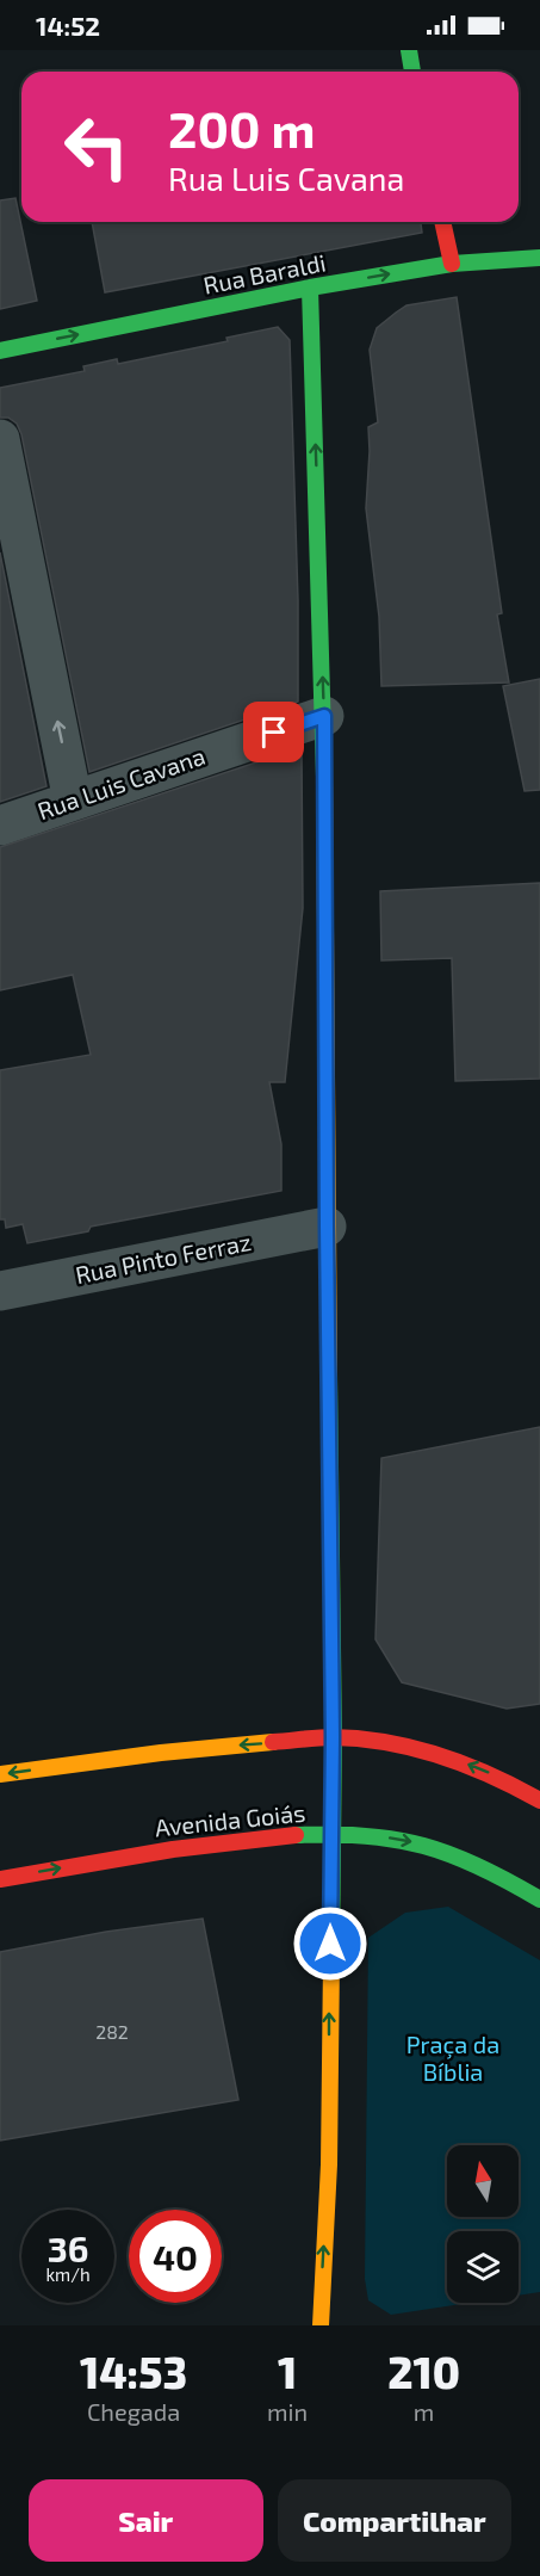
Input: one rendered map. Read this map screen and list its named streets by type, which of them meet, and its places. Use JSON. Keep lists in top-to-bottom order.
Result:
{
  "streets": {
    "street": [
      "Rua Baraldi",
      "Rua Luis Cavana",
      "Rua Pinto Ferraz",
      "Avenida Goiás"
    ]
  },
  "one_way": ["Rua Baraldi"],
  "parks": ["Praça da Bíblia"],
  "house_numbers": ["282"],
  "north": "top",
  "page": {
    "status": "14:52",
    "turn": ["200 m", "Rua Luis Cavana"],
    "speed": "36 km/h",
    "limit": "40",
    "eta": [
      "14:53",
      "Chegada",
      "1",
      "min",
      "210",
      "m"
    ],
    "buttons": ["Sair", "Compartilhar"]
  }
}
